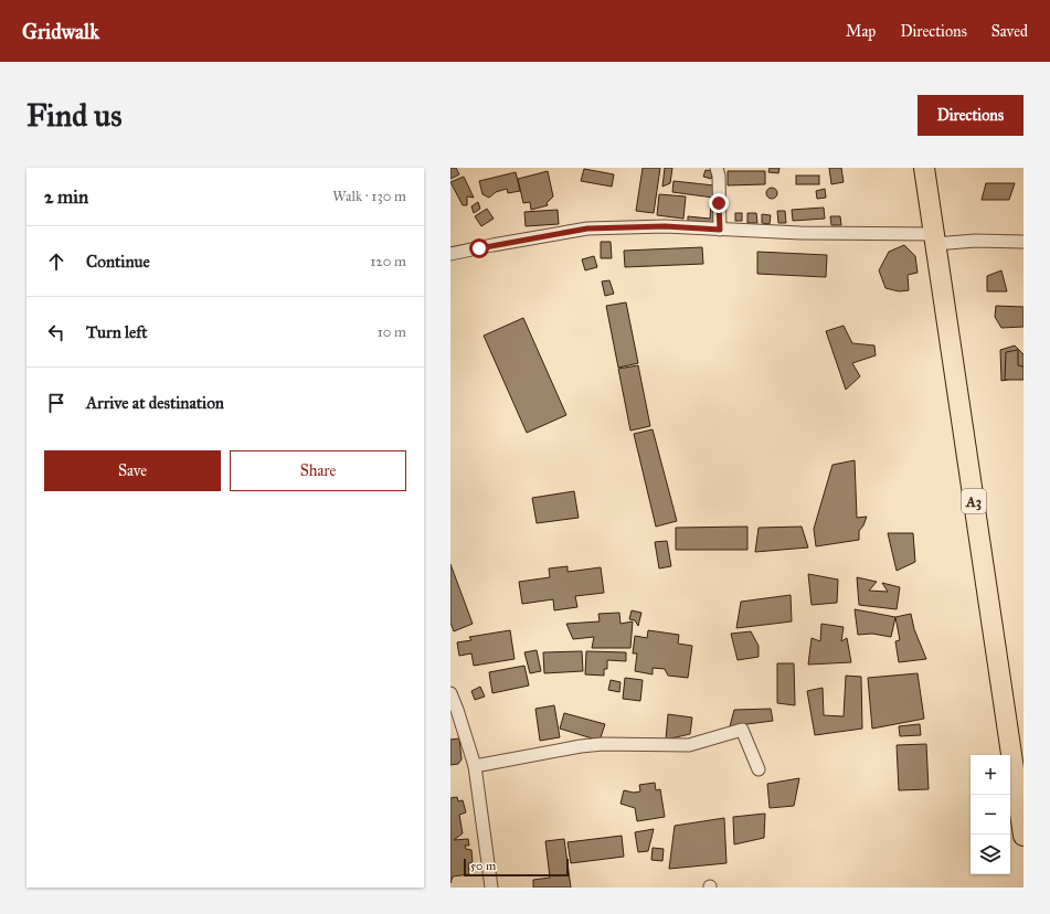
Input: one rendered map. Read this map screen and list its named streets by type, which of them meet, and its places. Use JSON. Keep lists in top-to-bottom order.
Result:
{
  "streets": {
    "highway": ["A3"]
  },
  "scale_bar": "50 m",
  "page": {
    "header": "Gridwalk",
    "nav": ["Map", "Directions", "Saved"],
    "buttons": [
      "Directions",
      ["Save", "Share"]
    ],
    "title": "Find us",
    "heading": ["2 min", "Walk · 130 m"],
    "list": [
      ["Continue", "120 m"],
      ["Turn left", "10 m"],
      "Arrive at destination"
    ],
    "map_buttons": ["+", "−"],
    "scale": "50 m"
  }
}
